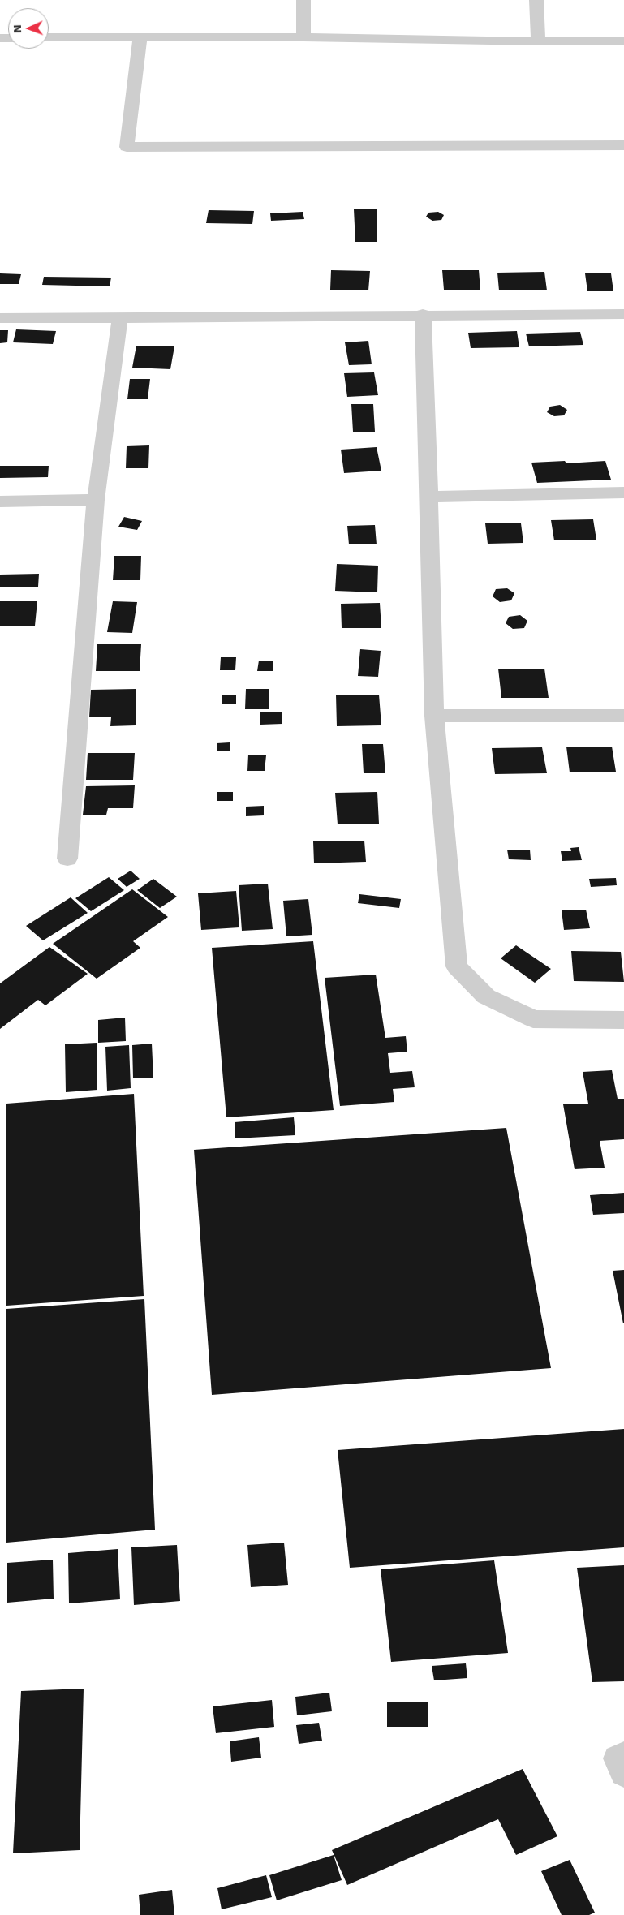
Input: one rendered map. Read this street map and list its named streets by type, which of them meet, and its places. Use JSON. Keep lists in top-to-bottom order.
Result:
{
  "north": "left"
}
